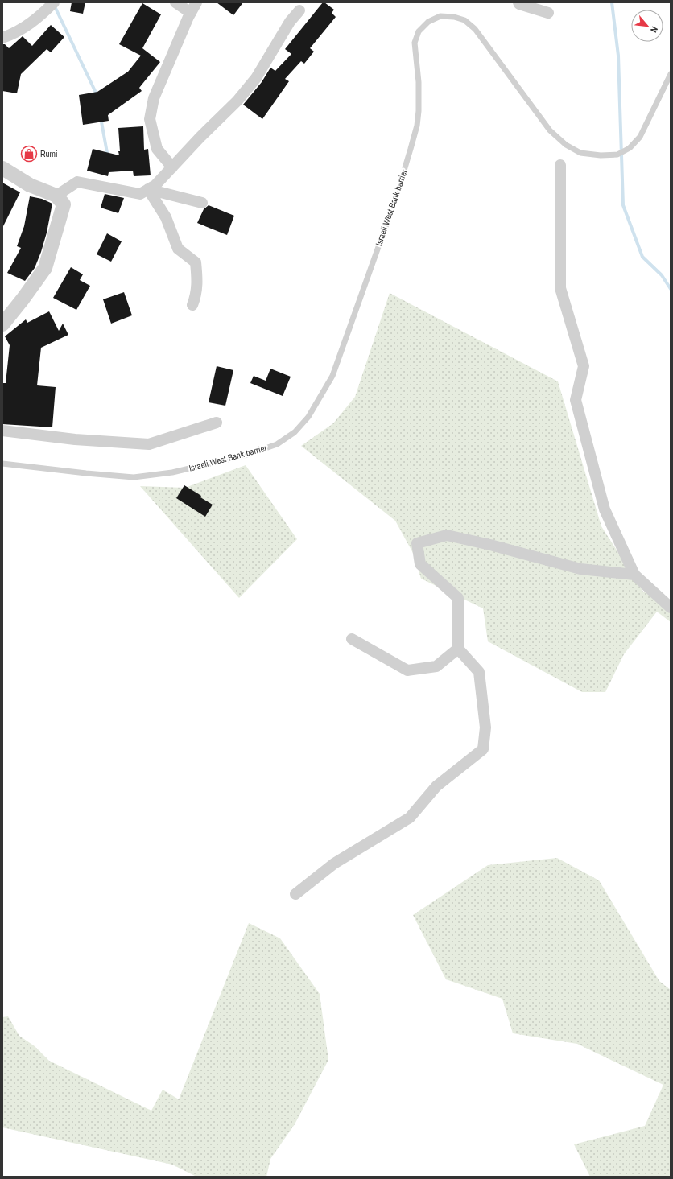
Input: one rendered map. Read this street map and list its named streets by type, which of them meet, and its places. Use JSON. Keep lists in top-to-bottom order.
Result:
{
  "streets": {
    "lane": ["Israeli West Bank barrier"]
  },
  "places": {
    "shop": ["Rumi"]
  },
  "north": "bottom right"
}
